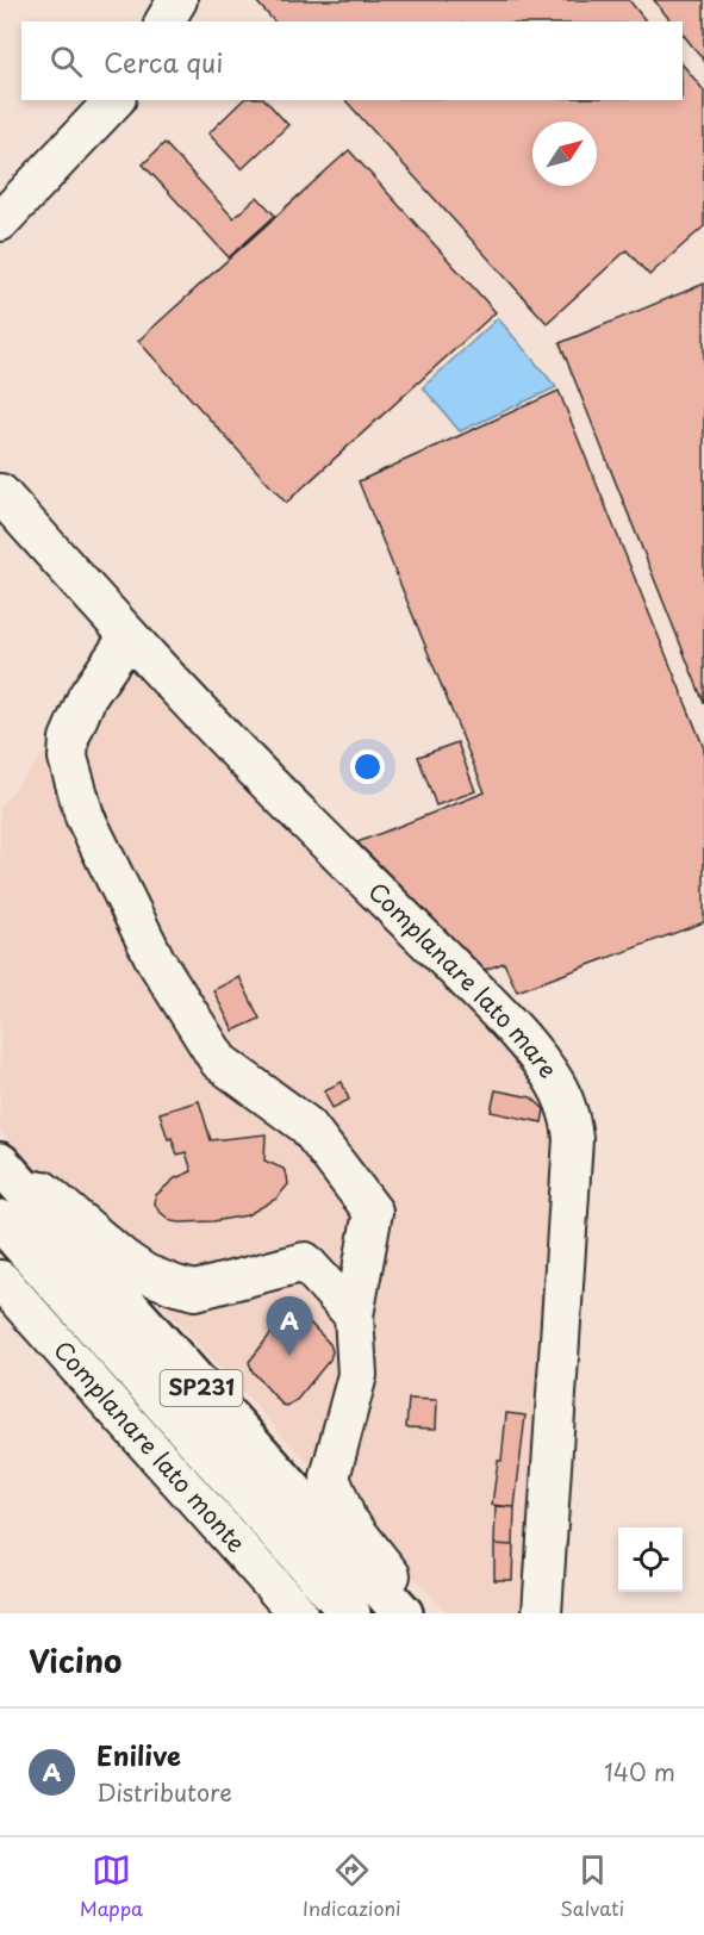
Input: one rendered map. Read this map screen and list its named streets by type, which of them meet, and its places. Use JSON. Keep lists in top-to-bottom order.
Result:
{
  "streets": {
    "highway": ["SP231"],
    "street": ["Complanare lato mare", "Complanare lato monte"]
  },
  "north": "top right",
  "page": {
    "search": "Cerca qui",
    "pins": "A",
    "heading": "Vicino",
    "list": [
      {
        "mark": "A",
        "name": "Enilive",
        "note": "Distributore",
        "value": "140 m"
      }
    ],
    "nav": ["Mappa", "Indicazioni", "Salvati"]
  }
}
